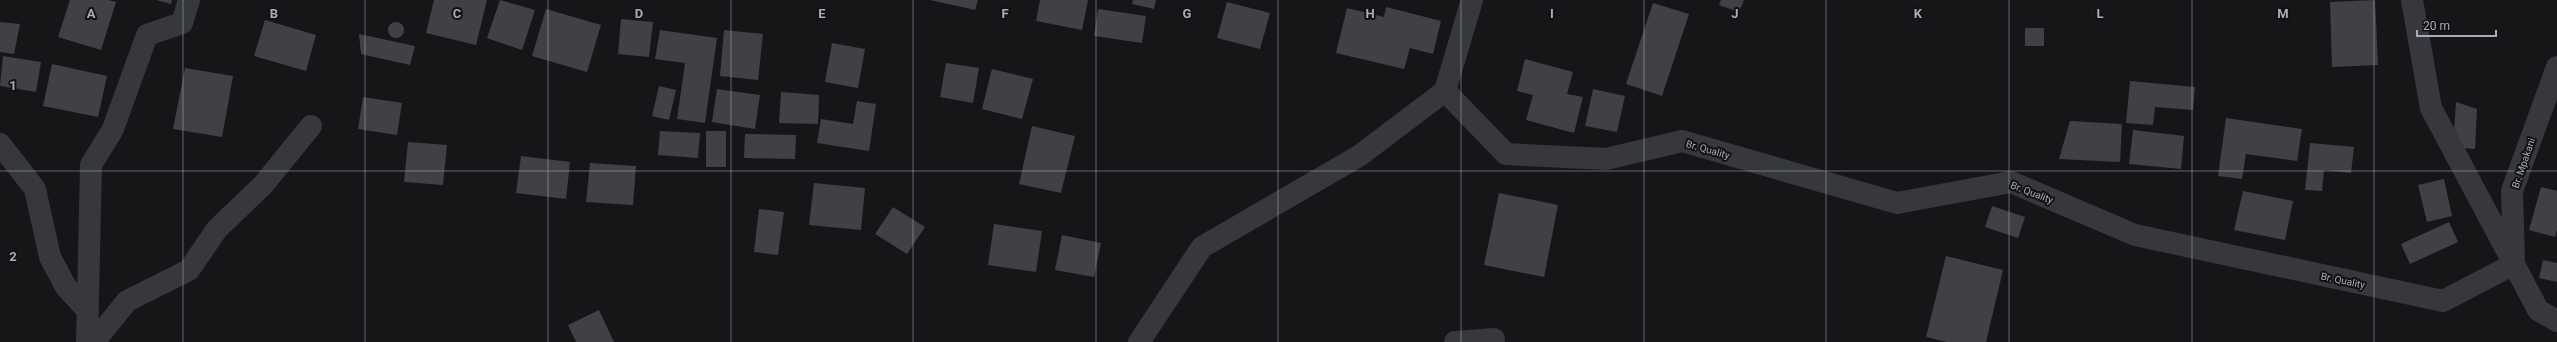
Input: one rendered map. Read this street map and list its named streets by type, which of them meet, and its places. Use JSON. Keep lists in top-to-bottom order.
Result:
{
  "streets": {
    "street": ["Br. Quality", "Br. Mpakani"]
  },
  "crossings": [
    ["Br. Quality", "Br. Mpakani"]
  ],
  "scale_bar": "20 m",
  "grid": {
    "columns": [
      "A",
      "B",
      "C",
      "D",
      "E",
      "F",
      "G",
      "H",
      "I",
      "J",
      "K",
      "L",
      "M"
    ],
    "rows": ["1", "2"]
  }
}
